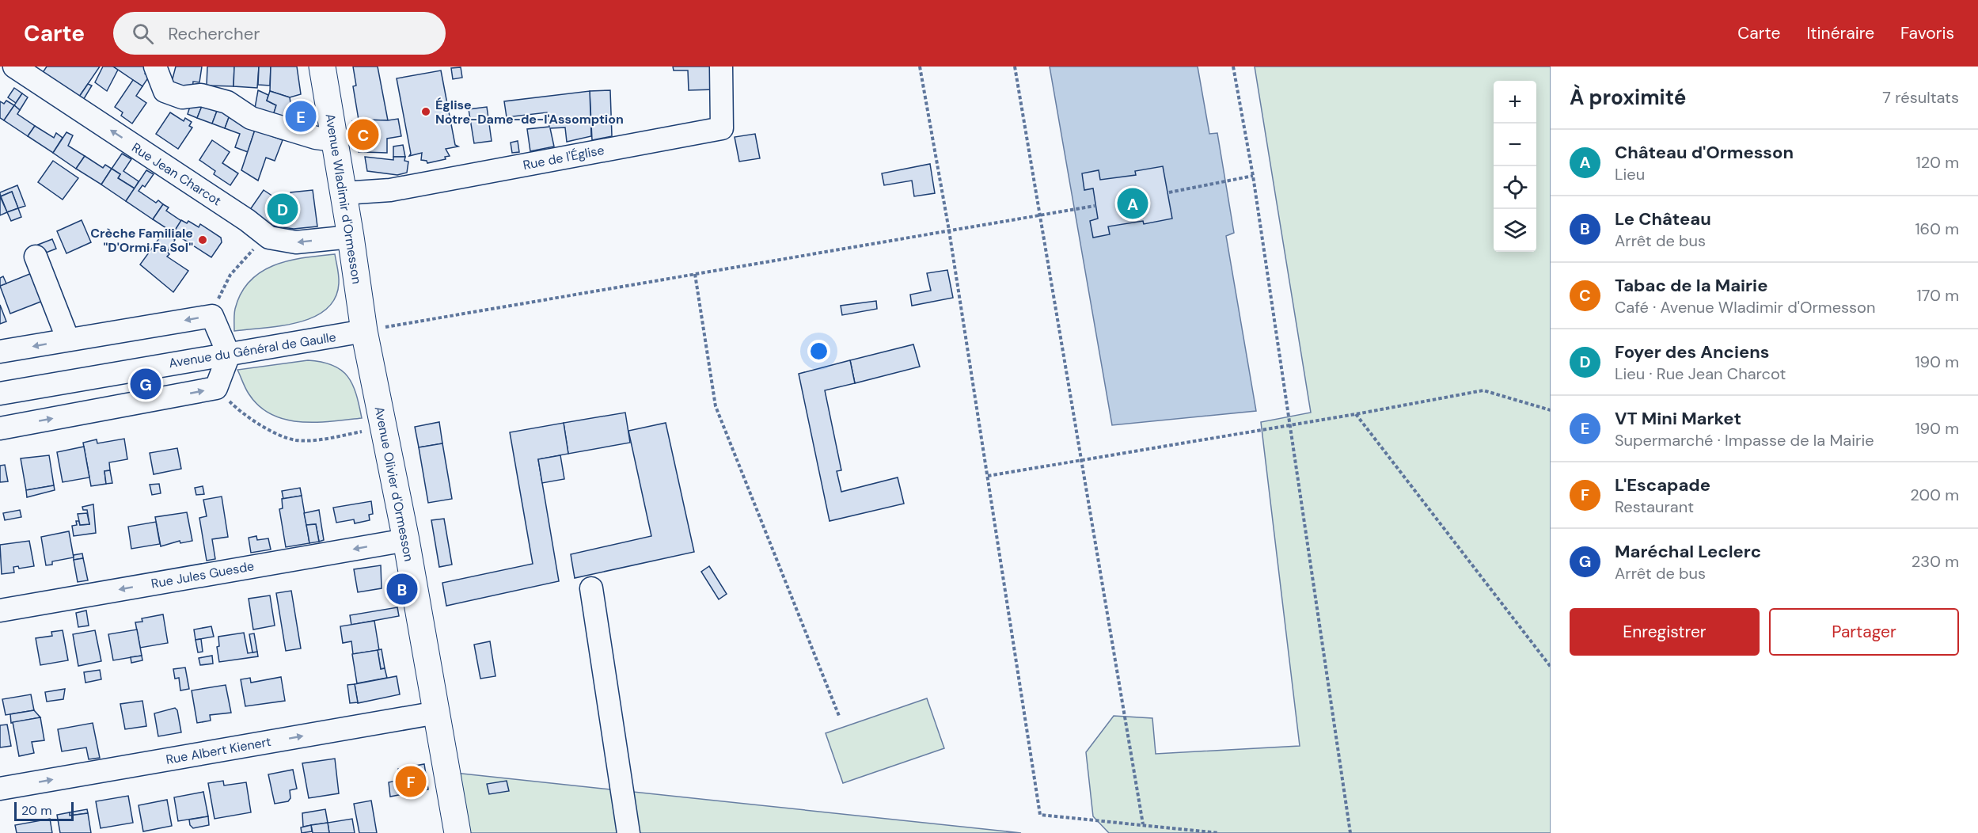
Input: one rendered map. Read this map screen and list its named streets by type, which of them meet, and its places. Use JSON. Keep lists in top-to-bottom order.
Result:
{
  "streets": {
    "main road": ["Avenue Wladimir d'Ormesson", "Avenue Olivier d'Ormesson"],
    "street": [
      "Rue de l'Église",
      "Rue Jean Charcot",
      "Avenue du Général de Gaulle",
      "Rue Jules Guesde",
      "Rue Albert Kienert"
    ]
  },
  "crossings": [
    ["Rue de l'Église", "Avenue Wladimir d'Ormesson"],
    ["Rue Jean Charcot", "Avenue Wladimir d'Ormesson"],
    ["Avenue Wladimir d'Ormesson", "Avenue du Général de Gaulle"],
    ["Avenue Wladimir d'Ormesson", "Avenue Olivier d'Ormesson"],
    ["Avenue du Général de Gaulle", "Avenue Olivier d'Ormesson"],
    ["Avenue Olivier d'Ormesson", "Rue Jules Guesde"],
    ["Avenue Olivier d'Ormesson", "Rue Albert Kienert"]
  ],
  "one_way": ["Rue Albert Kienert"],
  "places": ["Église Notre-Dame-de-l'Assomption", "Crèche Familiale \"D'Ormi Fa Sol\""],
  "scale_bar": "20 m",
  "page": {
    "header": "Carte",
    "search": "Rechercher",
    "nav": ["Carte", "Itinéraire", "Favoris"],
    "heading": ["À proximité", "7 résultats"],
    "map_buttons": ["+", "−"],
    "pins": [
      "E",
      "C",
      "A",
      "D",
      "G",
      "B",
      "F"
    ],
    "list": [
      {
        "mark": "A",
        "name": "Château d'Ormesson",
        "note": "Lieu",
        "value": "120 m"
      },
      {
        "mark": "B",
        "name": "Le Château",
        "note": "Arrêt de bus",
        "value": "160 m"
      },
      {
        "mark": "C",
        "name": "Tabac de la Mairie",
        "note": "Café · Avenue Wladimir d'Ormesson",
        "value": "170 m"
      },
      {
        "mark": "D",
        "name": "Foyer des Anciens",
        "note": "Lieu · Rue Jean Charcot",
        "value": "190 m"
      },
      {
        "mark": "E",
        "name": "VT Mini Market",
        "note": "Supermarché · Impasse de la Mairie",
        "value": "190 m"
      },
      {
        "mark": "F",
        "name": "L'Escapade",
        "note": "Restaurant",
        "value": "200 m"
      },
      {
        "mark": "G",
        "name": "Maréchal Leclerc",
        "note": "Arrêt de bus",
        "value": "230 m"
      }
    ],
    "buttons": ["Enregistrer", "Partager"],
    "scale": "20 m"
  }
}
